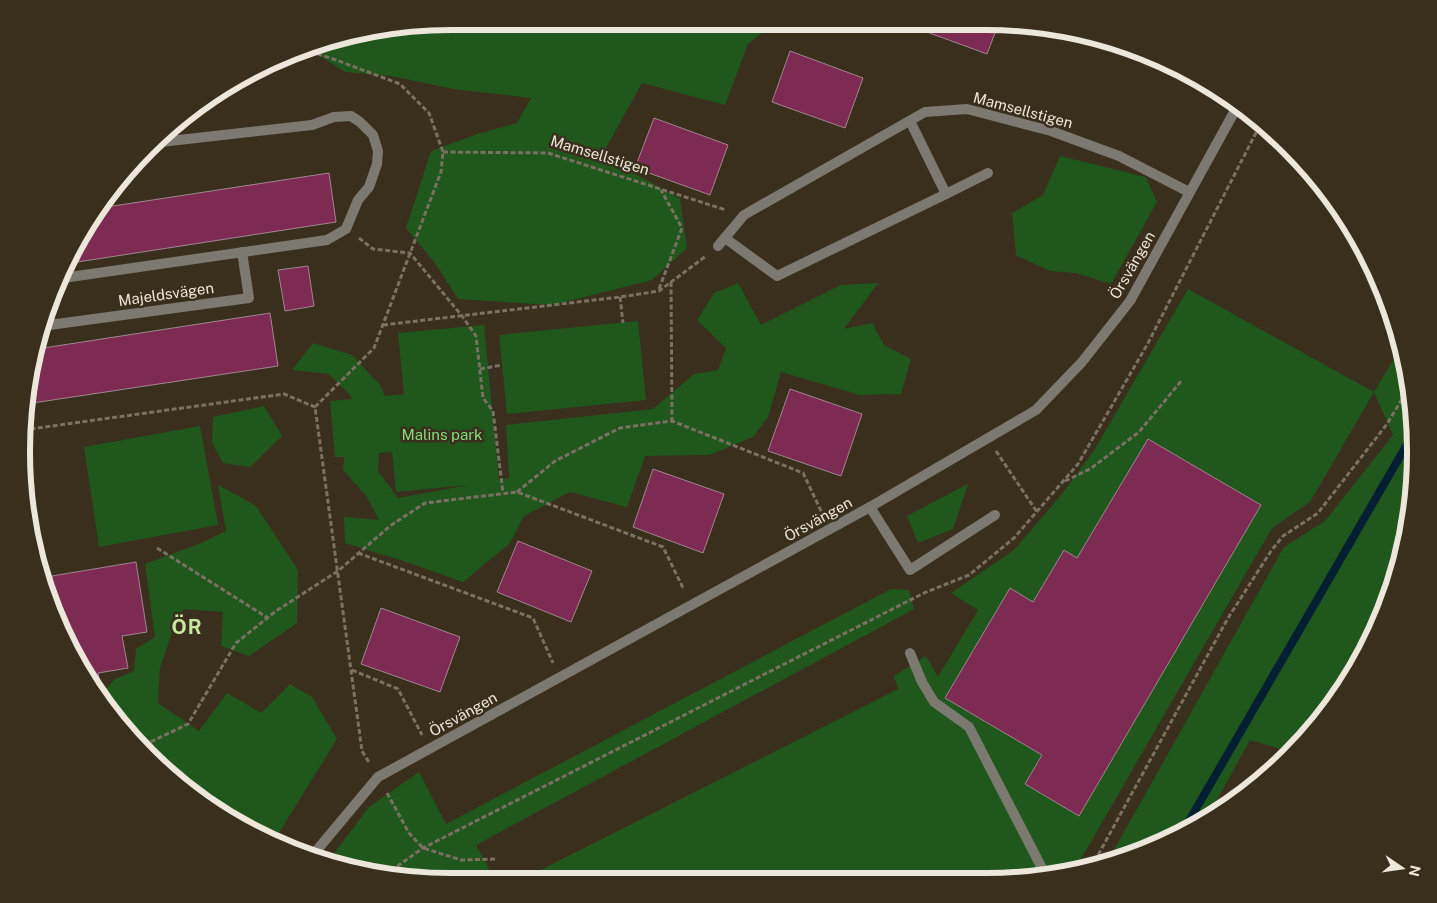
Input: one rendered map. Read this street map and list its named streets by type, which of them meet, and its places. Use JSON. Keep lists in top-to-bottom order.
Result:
{
  "streets": {
    "street": ["Mamsellstigen", "Örsvängen", "Majeldsvägen"]
  },
  "crossings": [
    ["Mamsellstigen", "Örsvängen"]
  ],
  "districts": ["ÖR"],
  "parks": ["Malins park"],
  "north": "right"
}
